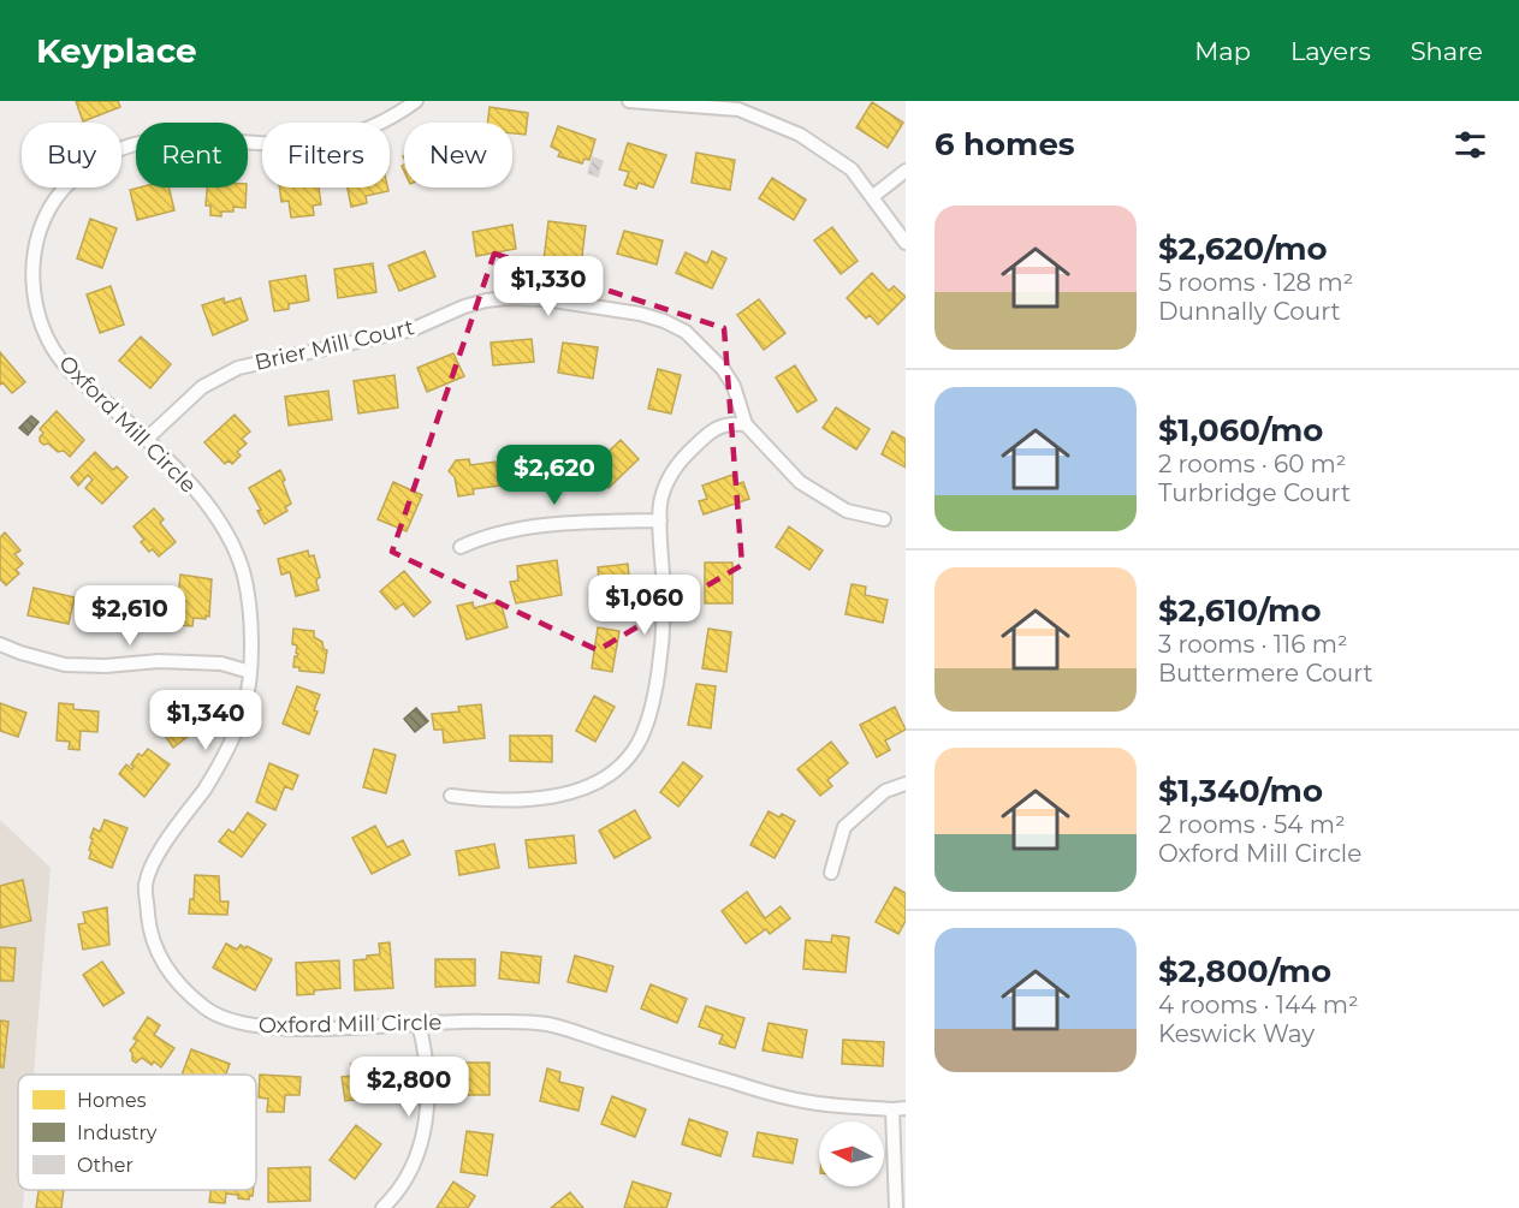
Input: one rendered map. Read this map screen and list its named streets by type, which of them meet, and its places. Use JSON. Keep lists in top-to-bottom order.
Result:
{
  "streets": {
    "street": ["Brier Mill Court", "Oxford Mill Circle"]
  },
  "crossings": [
    ["Brier Mill Court", "Oxford Mill Circle"]
  ],
  "legend": ["Homes", "Industry", "Other"],
  "north": "left",
  "page": {
    "header": "Keyplace",
    "nav": ["Map", "Layers", "Share"],
    "heading": "6 homes",
    "chip": [
      "Buy",
      "Rent",
      "Filters",
      "New"
    ],
    "list": [
      {
        "name": "$2,620/mo",
        "note": "5 rooms · 128 m² · Dunnally Court"
      },
      {
        "name": "$1,060/mo",
        "note": "2 rooms · 60 m² · Turbridge Court"
      },
      {
        "name": "$2,610/mo",
        "note": "3 rooms · 116 m² · Buttermere Court"
      },
      {
        "name": "$1,340/mo",
        "note": "2 rooms · 54 m² · Oxford Mill Circle"
      },
      {
        "name": "$2,800/mo",
        "note": "4 rooms · 144 m² · Keswick Way"
      }
    ],
    "price": [
      "$1,330",
      "$2,620",
      "$1,060",
      "$2,610",
      "$1,340",
      "$2,800"
    ]
  }
}
